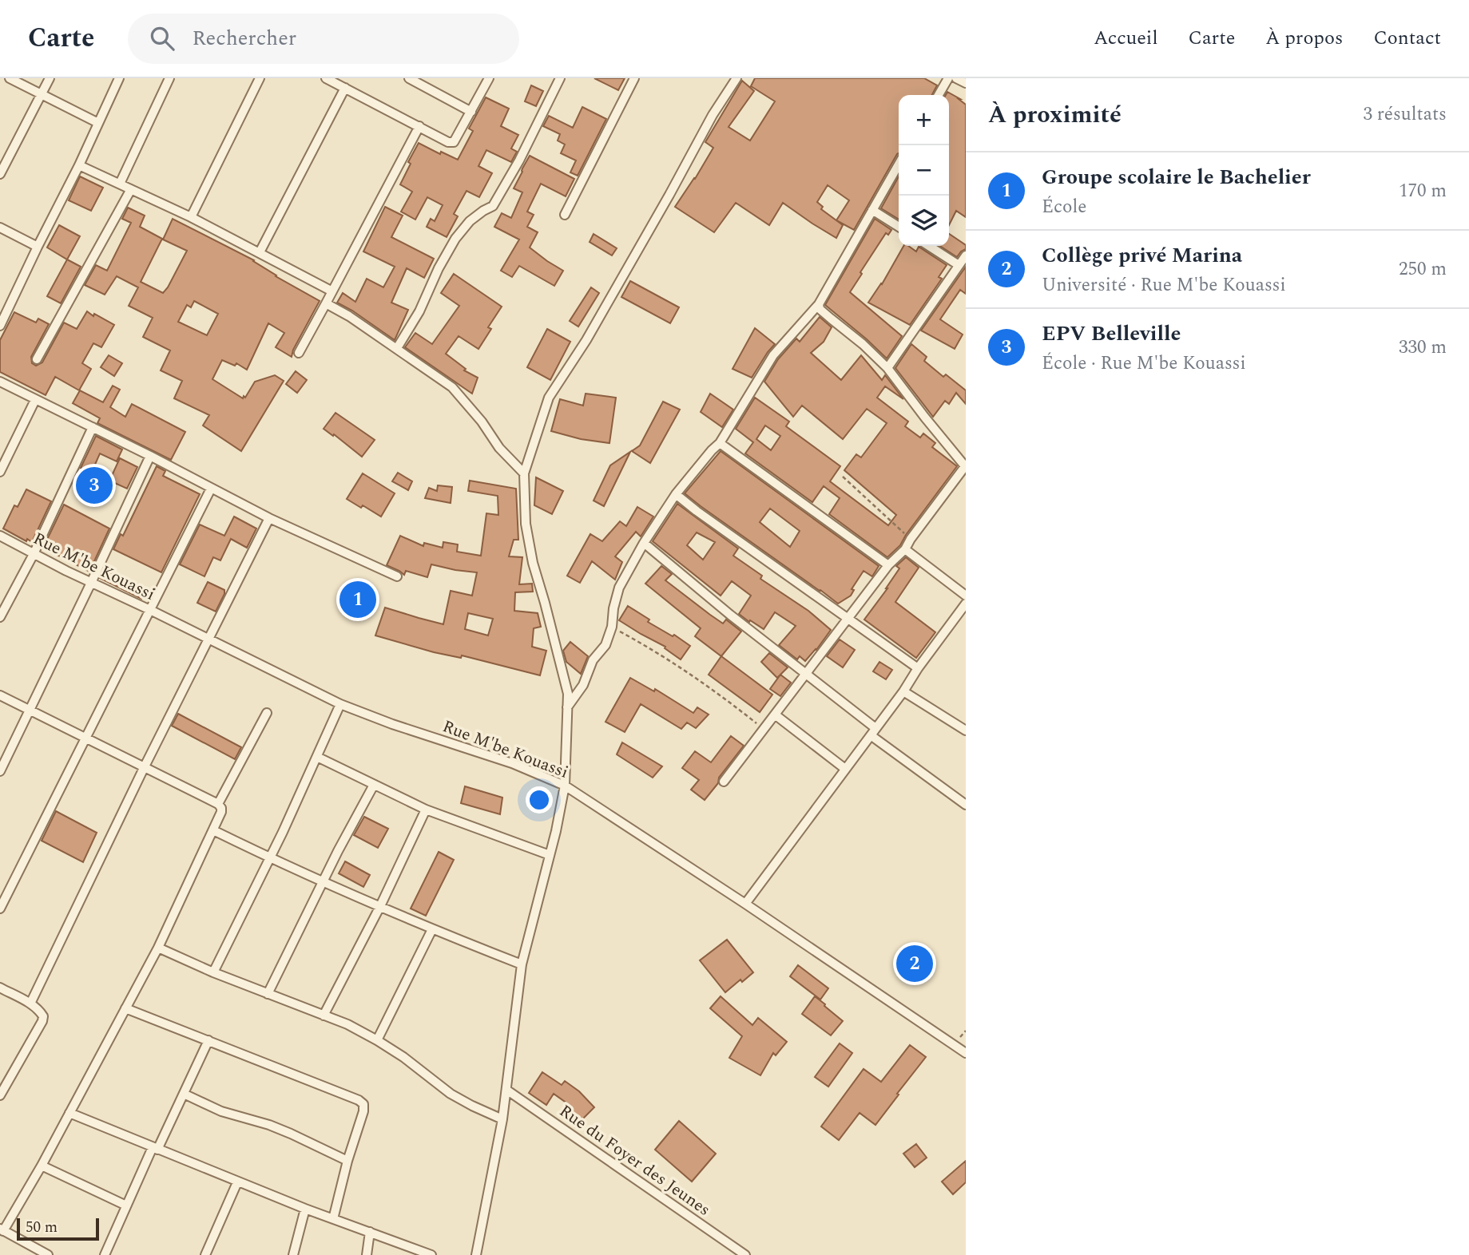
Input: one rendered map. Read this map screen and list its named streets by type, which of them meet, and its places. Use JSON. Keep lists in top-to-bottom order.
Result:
{
  "streets": {
    "street": ["Rue M'be Kouassi", "Rue du Foyer des Jeunes"]
  },
  "scale_bar": "50 m",
  "page": {
    "header": "Carte",
    "search": "Rechercher",
    "nav": [
      "Accueil",
      "Carte",
      "À propos",
      "Contact"
    ],
    "heading": ["À proximité", "3 résultats"],
    "map_buttons": ["+", "−"],
    "list": [
      {
        "mark": "1",
        "name": "Groupe scolaire le Bachelier",
        "note": "École",
        "value": "170 m"
      },
      {
        "mark": "2",
        "name": "Collège privé Marina",
        "note": "Université · Rue M'be Kouassi",
        "value": "250 m"
      },
      {
        "mark": "3",
        "name": "EPV Belleville",
        "note": "École · Rue M'be Kouassi",
        "value": "330 m"
      }
    ],
    "pins": ["3", "1", "2"],
    "scale": "50 m"
  }
}
